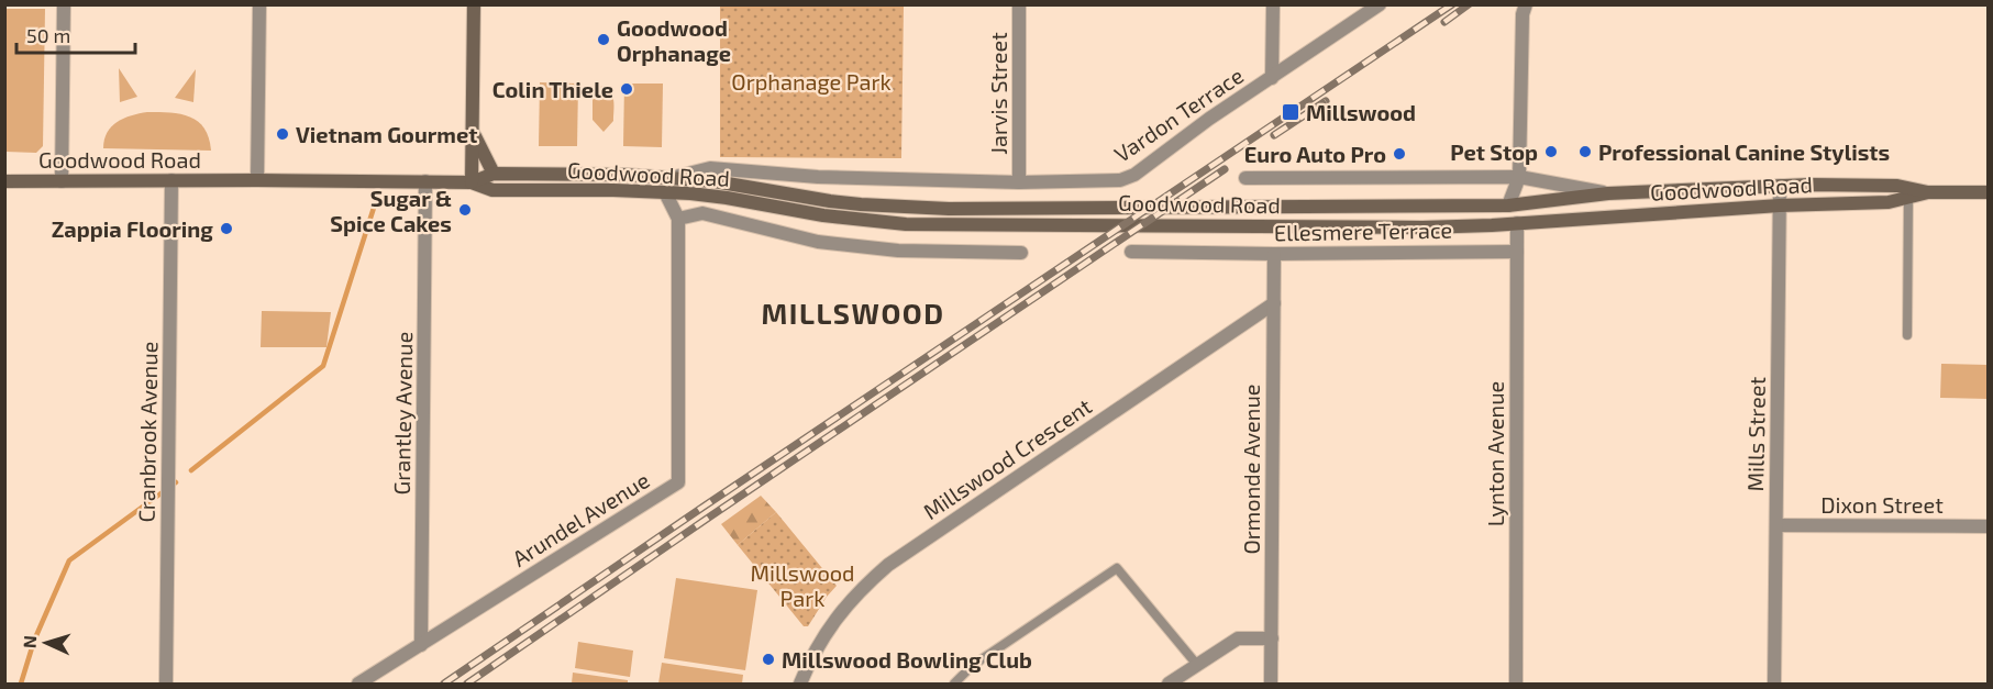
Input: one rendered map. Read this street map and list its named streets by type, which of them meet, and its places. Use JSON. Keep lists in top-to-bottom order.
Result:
{
  "streets": {
    "main road": ["Goodwood Road"],
    "street": [
      "Jarvis Street",
      "Vardon Terrace",
      "Ellesmere Terrace",
      "Grantley Avenue",
      "Cranbrook Avenue",
      "Mills Street",
      "Lynton Avenue",
      "Millswood Crescent",
      "Ormonde Avenue",
      "Dixon Street",
      "Arundel Avenue"
    ]
  },
  "crossings": [
    ["Jarvis Street", "Vardon Terrace"],
    ["Vardon Terrace", "Goodwood Road"],
    ["Goodwood Road", "Grantley Avenue"],
    ["Goodwood Road", "Cranbrook Avenue"],
    ["Goodwood Road", "Mills Street"],
    ["Goodwood Road", "Lynton Avenue"],
    ["Goodwood Road", "Arundel Avenue"],
    ["Ellesmere Terrace", "Lynton Avenue"],
    ["Ellesmere Terrace", "Ormonde Avenue"],
    ["Grantley Avenue", "Arundel Avenue"],
    ["Mills Street", "Dixon Street"],
    ["Millswood Crescent", "Ormonde Avenue"]
  ],
  "districts": ["MILLSWOOD"],
  "parks": ["Orphanage Park", "Millswood Park"],
  "places": {
    "other": [
      "Goodwood Orphanage",
      "Colin Thiele",
      "Vietnam Gourmet",
      "Pet Stop",
      "Professional Canine Stylists",
      "Euro Auto Pro",
      "Sugar & Spice Cakes",
      "Zappia Flooring",
      "Millswood Bowling Club"
    ],
    "transit": ["Millswood"]
  },
  "scale_bar": "50 m",
  "north": "left"
}
